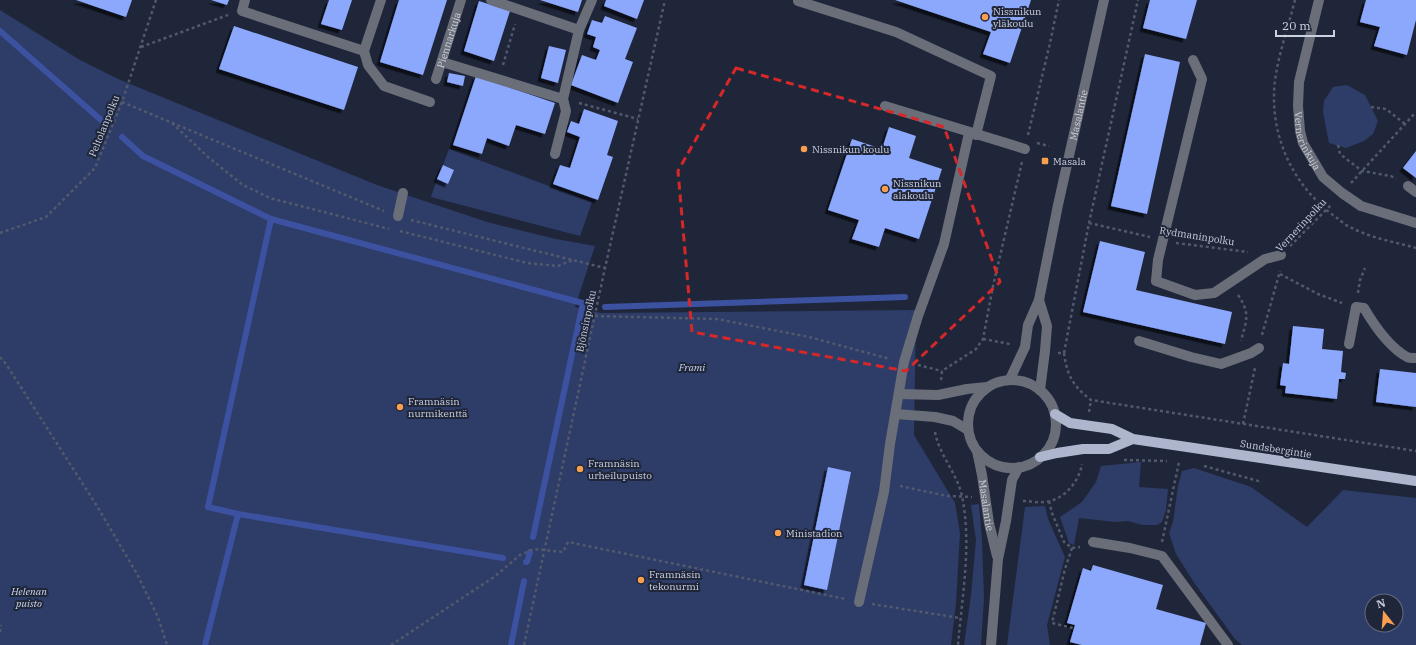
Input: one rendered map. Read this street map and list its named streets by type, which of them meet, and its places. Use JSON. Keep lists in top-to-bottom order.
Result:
{
  "streets": {
    "main road": ["Sundsbergintie"],
    "street": ["Piennarkuja", "Masalantie", "Vernerinkuja"],
    "path": [
      "Peltolanpolku",
      "Vernerinpolku",
      "Rydmaninpolku",
      "Bjönsinpolku"
    ]
  },
  "crossings": [
    ["Masalantie", "Sundsbergintie"],
    ["Vernerinkuja", "Vernerinpolku"]
  ],
  "parks": ["Frami", "Helenan puisto"],
  "places": {
    "other": [
      "Nissnikun yläkoulu",
      "Nissnikun koulu",
      "Nissnikun alakoulu",
      "Framnäsin nurmikenttä",
      "Framnäsin urheilupuisto",
      "Ministadion",
      "Framnäsin tekonurmi"
    ],
    "transit": ["Masala"]
  },
  "scale_bar": "20 m",
  "north": "top"
}
